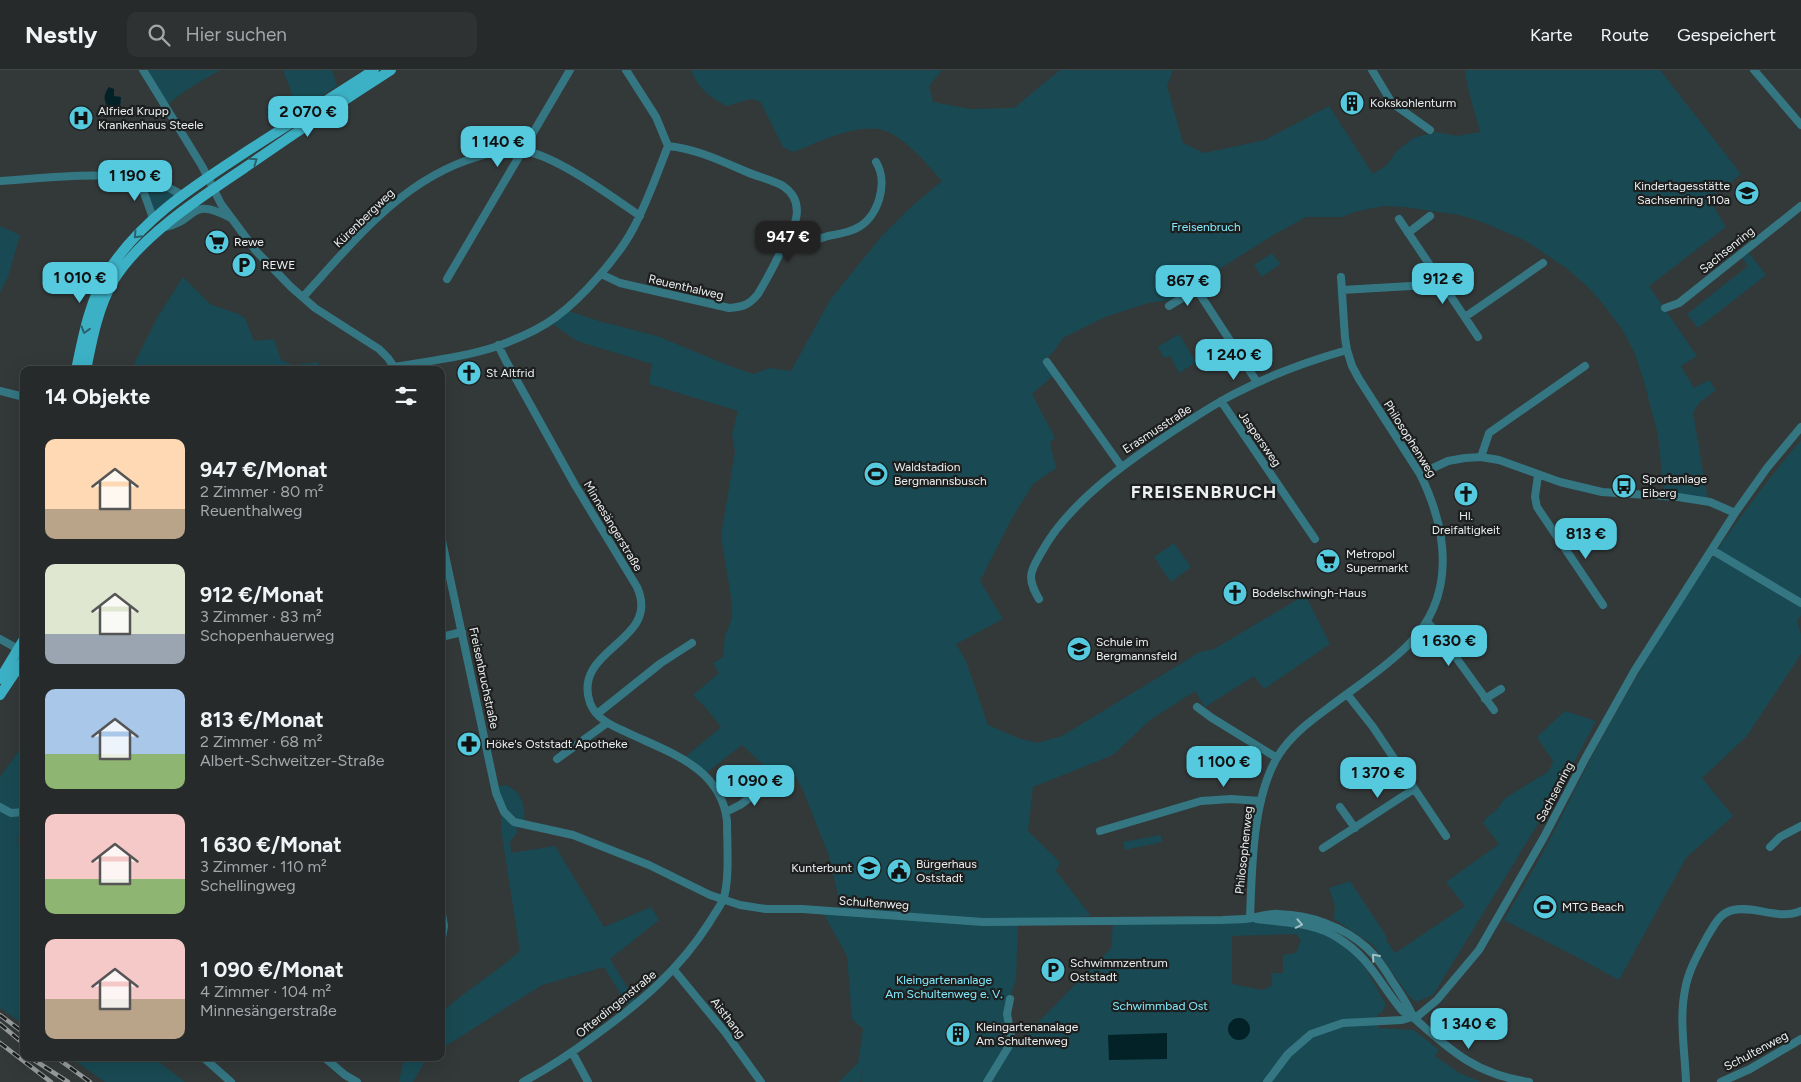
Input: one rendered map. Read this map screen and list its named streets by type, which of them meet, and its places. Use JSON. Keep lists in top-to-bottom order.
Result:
{
  "streets": {
    "street": [
      "Kürenbergweg",
      "Sachsenring",
      "Reuenthalweg",
      "Erasmusstraße",
      "Jaspersweg",
      "Philosophenweg",
      "Minnesängerstraße",
      "Freisenbruchstraße",
      "Schultenweg",
      "Ofterdingenstraße",
      "Aisthang"
    ]
  },
  "crossings": [
    ["Sachsenring", "Schultenweg"],
    ["Erasmusstraße", "Jaspersweg"],
    ["Erasmusstraße", "Philosophenweg"],
    ["Philosophenweg", "Schultenweg"],
    ["Minnesängerstraße", "Schultenweg"],
    ["Minnesängerstraße", "Ofterdingenstraße"],
    ["Freisenbruchstraße", "Schultenweg"],
    ["Schultenweg", "Ofterdingenstraße"],
    ["Ofterdingenstraße", "Aisthang"]
  ],
  "districts": ["FREISENBRUCH"],
  "parks": ["Freisenbruch", "Kleingartenanlage Am Schultenweg e. V.", "Schwimmbad Ost"],
  "places": {
    "building": ["Kokskohlenturm", "Kleingartenanalage Am Schultenweg"],
    "hospital": ["Alfried Krupp Krankenhaus Steele"],
    "school or university": ["Kindertagesstätte Sachsenring 110a", "Schule im Bergmannsfeld", "Kunterbunt"],
    "supermarket": ["Rewe", "Metropol Supermarkt"],
    "parking": ["REWE", "Schwimmzentrum Oststadt"],
    "church": ["St Altfrid", "Hl. Dreifaltigkeit", "Bodelschwingh-Haus"],
    "sports": ["Waldstadion Bergmannsbusch", "MTG Beach"],
    "bus stop": ["Sportanlage Eiberg"],
    "pharmacy": ["Höke's Oststadt Apotheke"],
    "public building": ["Bürgerhaus Oststadt"]
  },
  "page": {
    "header": "Nestly",
    "search": "Hier suchen",
    "nav": ["Karte", "Route", "Gespeichert"],
    "price": [
      "2 070 €",
      "1 140 €",
      "1 190 €",
      "947 €",
      "1 010 €",
      "912 €",
      "867 €",
      "1 240 €",
      "813 €",
      "1 630 €",
      "1 100 €",
      "1 370 €",
      "1 090 €",
      "1 340 €"
    ],
    "heading": "14 Objekte",
    "list": [
      {
        "name": "947 €/Monat",
        "note": "2 Zimmer · 80 m² · Reuenthalweg"
      },
      {
        "name": "912 €/Monat",
        "note": "3 Zimmer · 83 m² · Schopenhauerweg"
      },
      {
        "name": "813 €/Monat",
        "note": "2 Zimmer · 68 m² · Albert-Schweitzer-Straße"
      },
      {
        "name": "1 630 €/Monat",
        "note": "3 Zimmer · 110 m² · Schellingweg"
      },
      {
        "name": "1 090 €/Monat",
        "note": "4 Zimmer · 104 m² · Minnesängerstraße"
      }
    ]
  }
}
